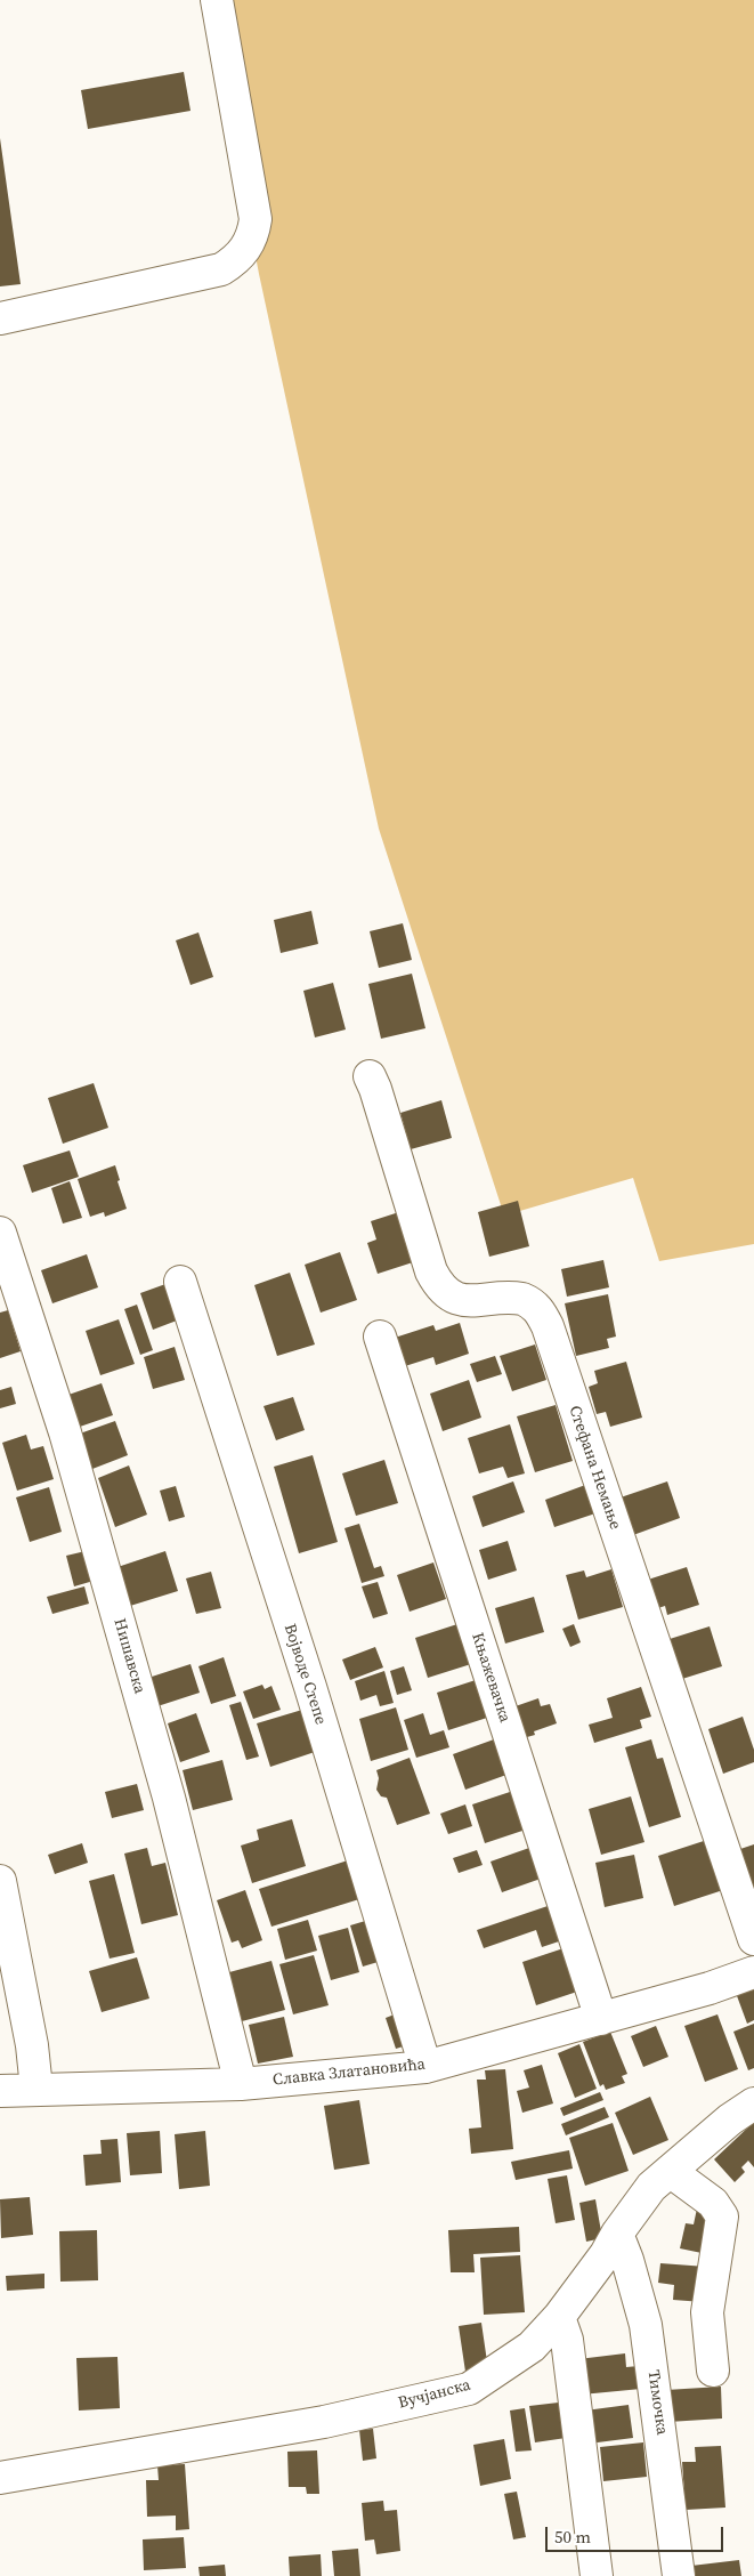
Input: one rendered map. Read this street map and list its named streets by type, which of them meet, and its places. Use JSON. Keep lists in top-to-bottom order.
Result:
{
  "streets": {
    "street": [
      "Стефана Немање",
      "Нишавска",
      "Војводе Степе",
      "Књажевачка",
      "Славка Златановића",
      "Вучјанска",
      "Тимочка"
    ]
  },
  "crossings": [
    ["Нишавска", "Славка Златановића"],
    ["Војводе Степе", "Славка Златановића"],
    ["Књажевачка", "Славка Златановића"],
    ["Вучјанска", "Тимочка"]
  ],
  "scale_bar": "50 m"
}
